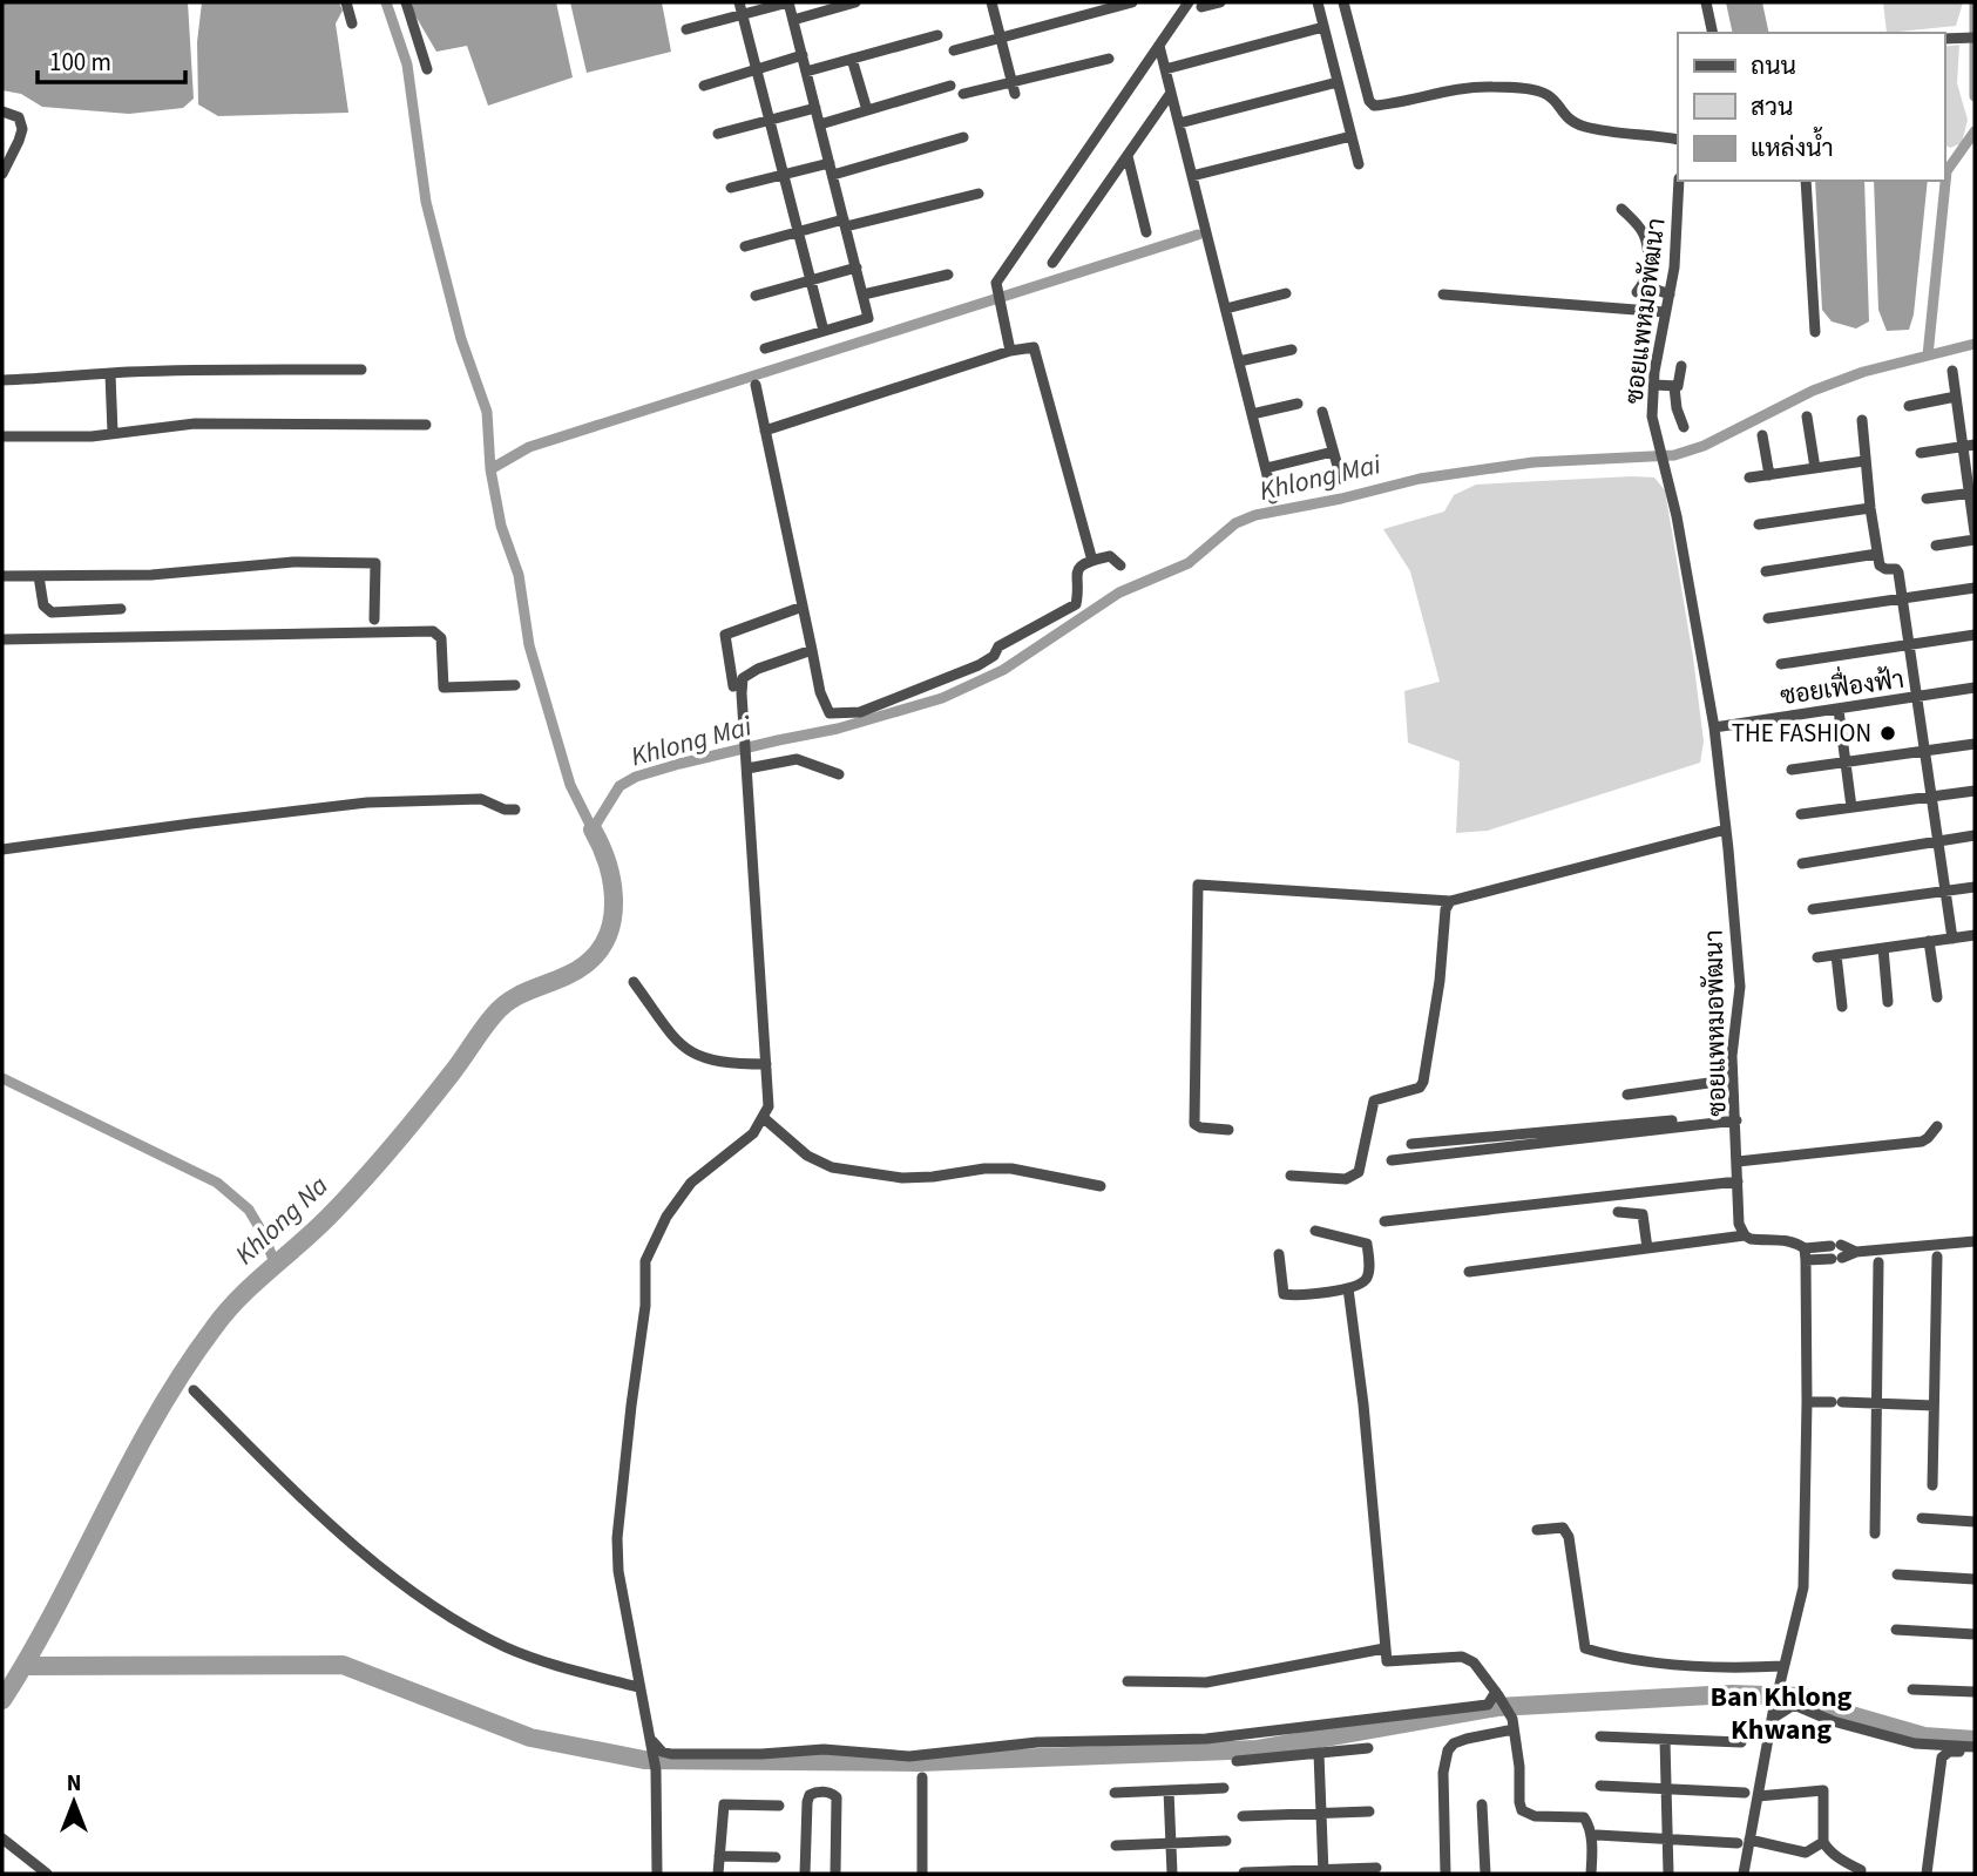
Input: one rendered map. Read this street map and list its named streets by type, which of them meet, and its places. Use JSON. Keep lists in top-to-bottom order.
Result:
{
  "streets": {
    "street": ["ซอยแพหมอพัฒนา", "ซอยเฟื่องฟ้า"]
  },
  "crossings": [
    ["ซอยแพหมอพัฒนา", "ซอยเฟื่องฟ้า"]
  ],
  "districts": ["Ban Khlong Khwang"],
  "water": ["Khlong Mai", "Khlong Na"],
  "places": ["THE FASHION"],
  "legend": ["ถนน", "สวน", "แหล่งน้ำ"],
  "scale_bar": "100 m",
  "north": "top"
}
